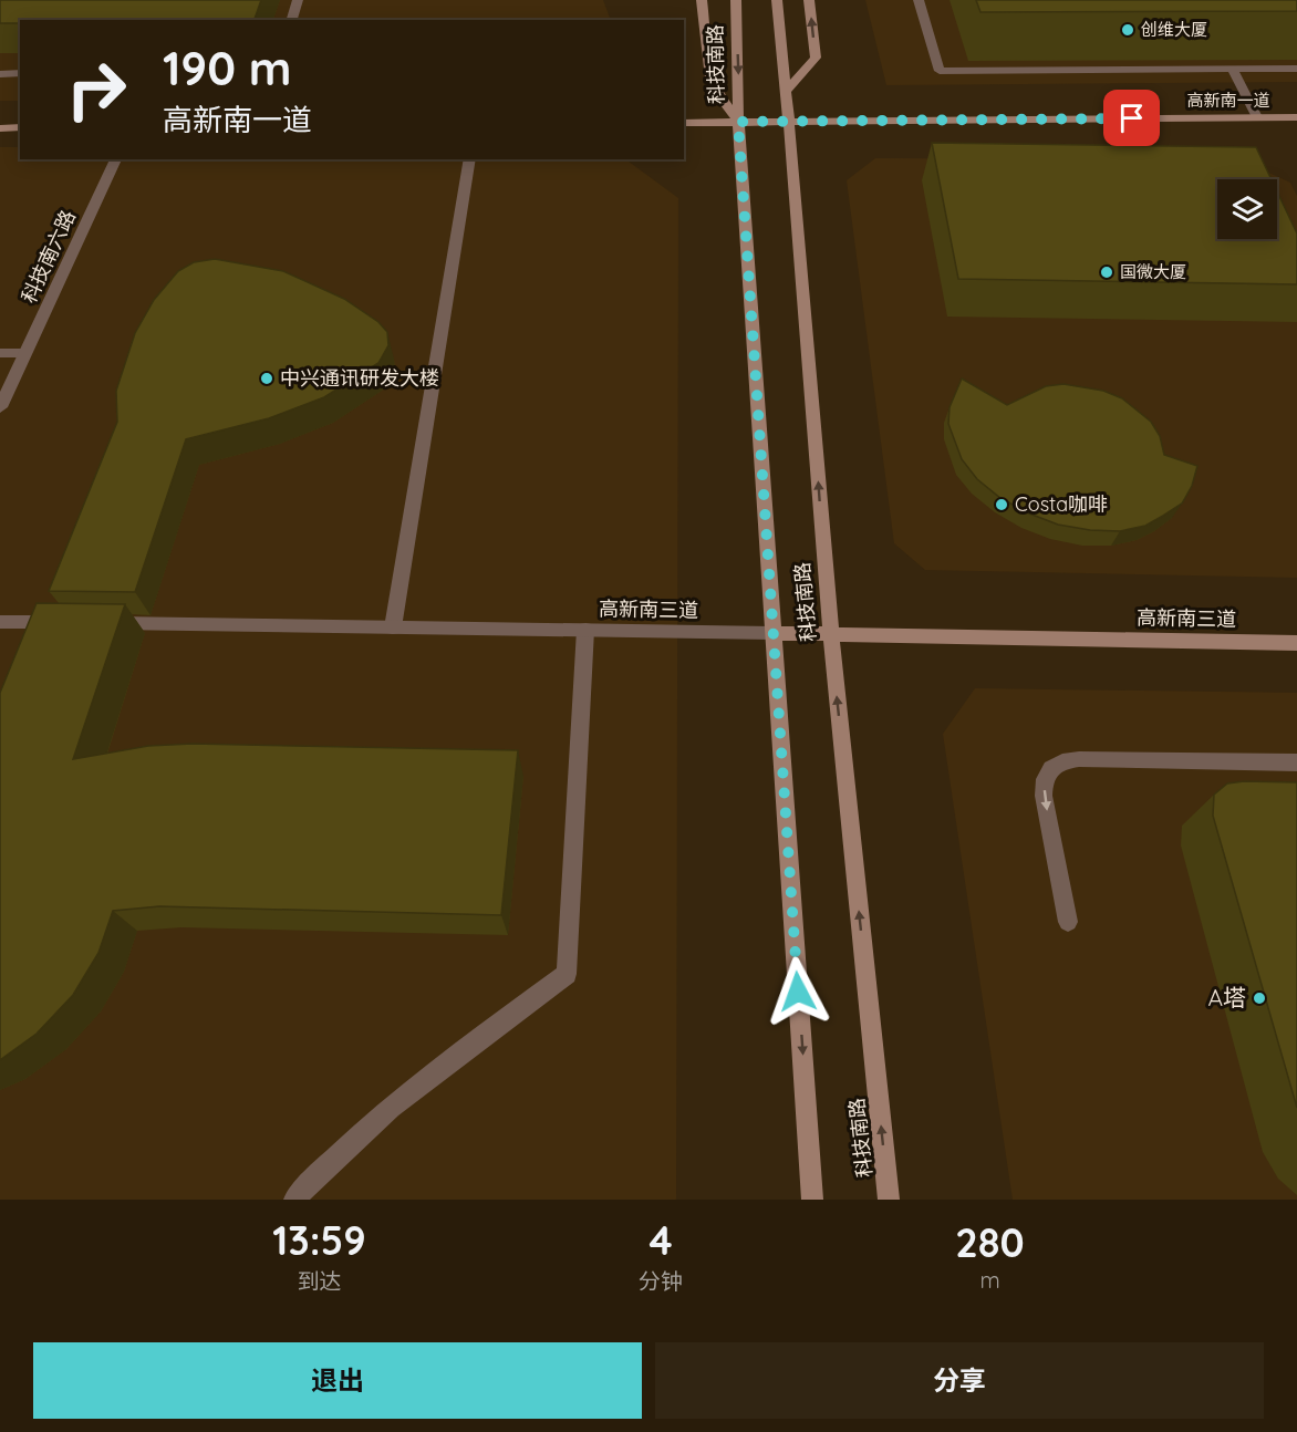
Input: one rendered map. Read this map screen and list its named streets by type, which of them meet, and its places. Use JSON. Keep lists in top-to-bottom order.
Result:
{
  "streets": {
    "main road": ["科技南路", "高新南一道", "高新南三道"],
    "street": ["科技南六路"]
  },
  "crossings": [
    ["科技南路", "高新南一道"],
    ["科技南路", "高新南三道"]
  ],
  "places": [
    "创维大厦",
    "国微大厦",
    "中兴通讯研发大楼",
    "Costa咖啡",
    "A塔"
  ],
  "page": {
    "turn": ["190 m", "高新南一道"],
    "eta": [
      "13:59",
      "到达",
      "4",
      "分钟",
      "280",
      "m"
    ],
    "buttons": ["退出", "分享"]
  }
}
